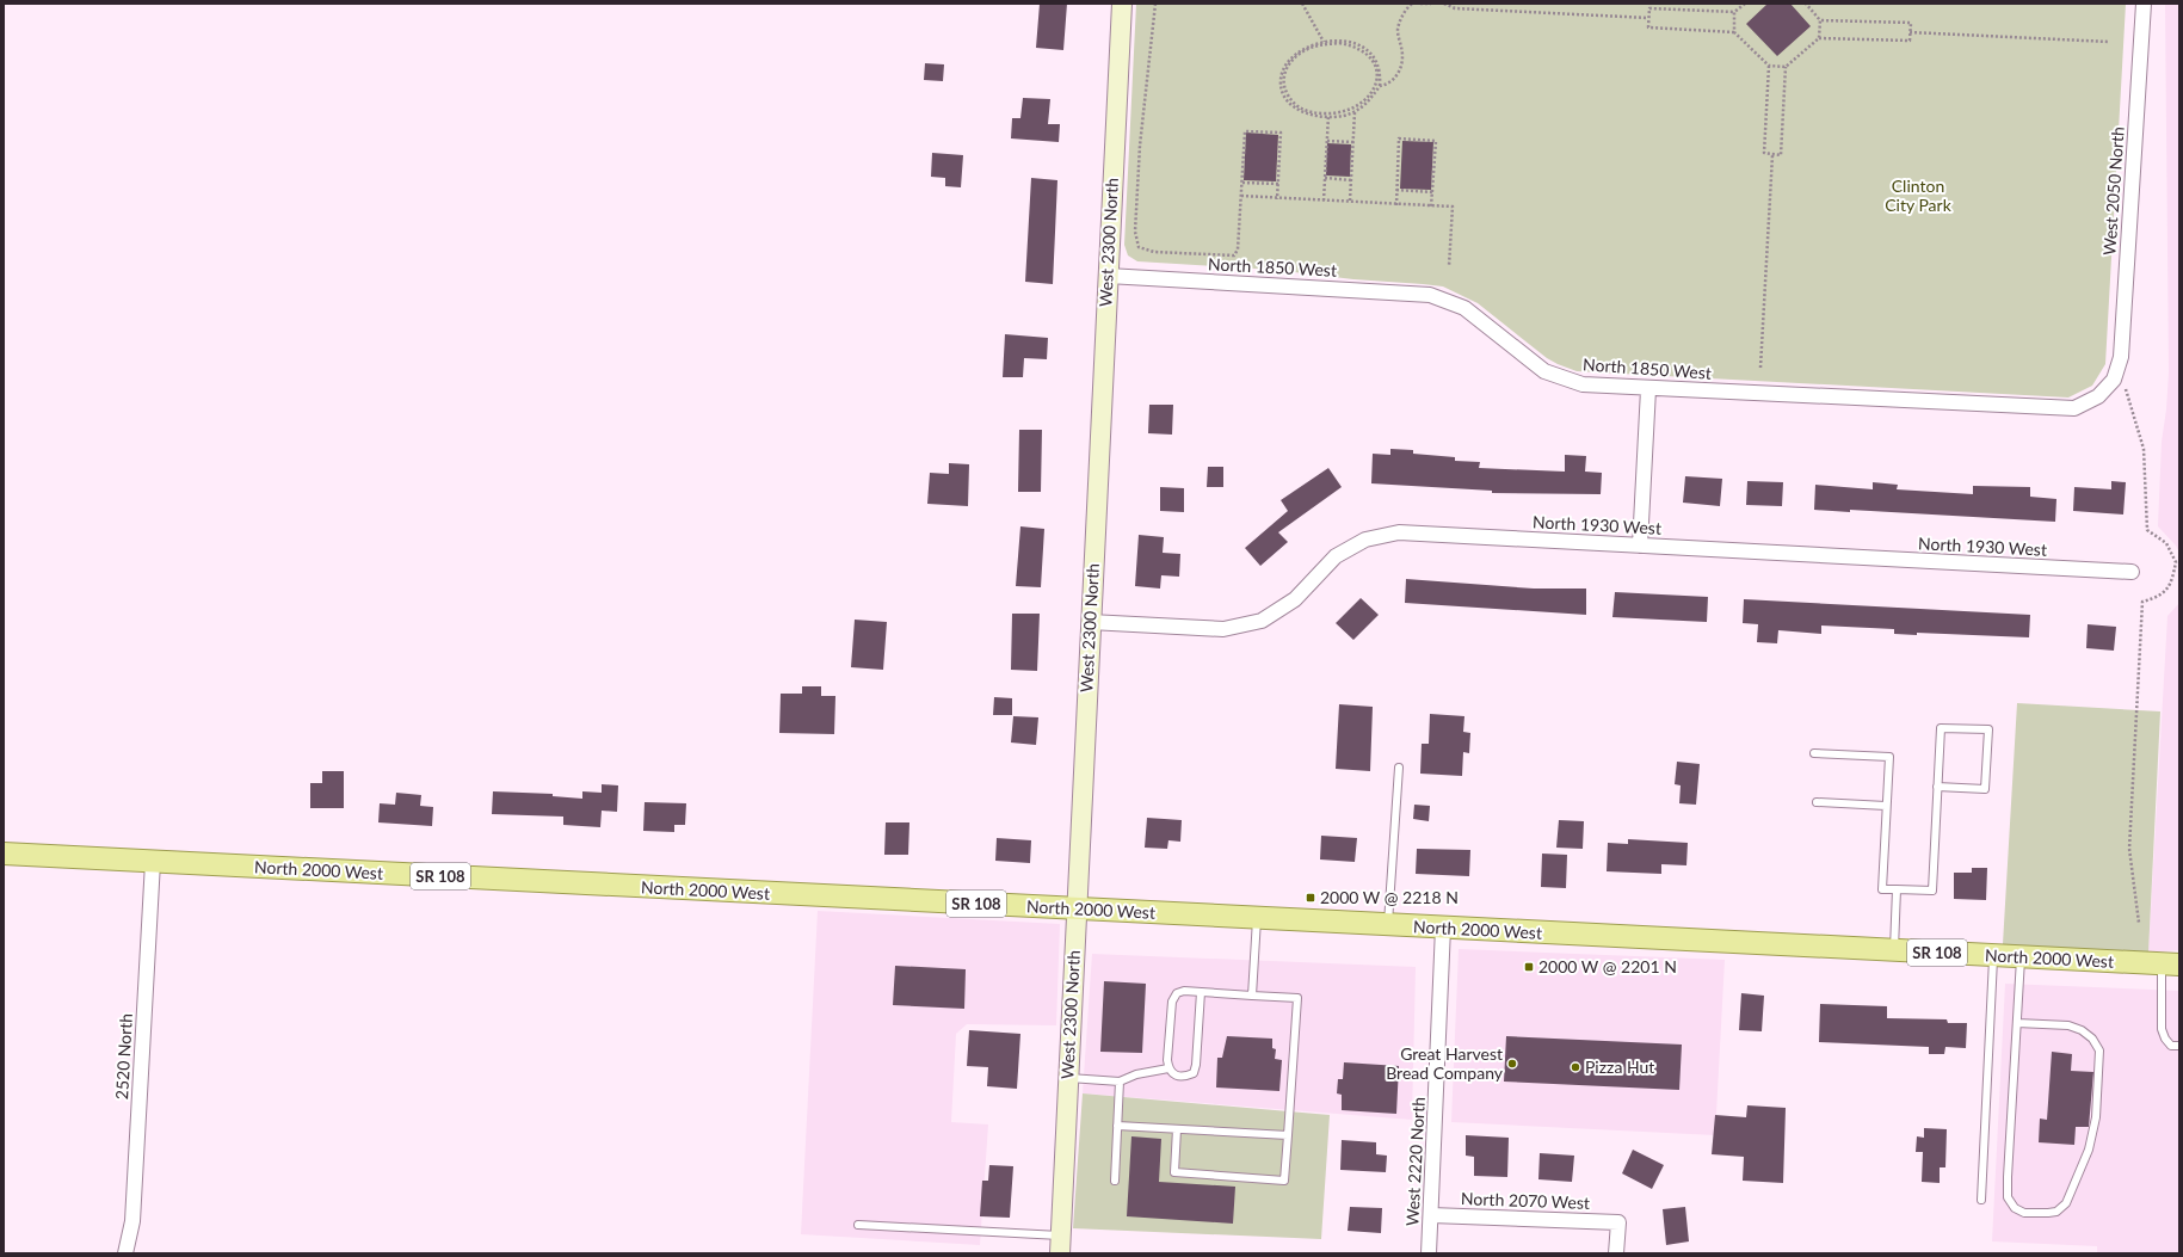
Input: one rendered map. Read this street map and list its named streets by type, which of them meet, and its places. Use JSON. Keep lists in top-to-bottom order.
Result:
{
  "streets": {
    "main road": ["North 2000 West", "SR 108"],
    "street": [
      "West 2050 North",
      "West 2300 North",
      "North 1850 West",
      "North 1930 West",
      "2520 North",
      "West 2220 North",
      "North 2070 West"
    ]
  },
  "crossings": [
    ["West 2050 North", "North 1850 West"],
    ["West 2300 North", "North 1850 West"],
    ["West 2300 North", "North 1930 West"],
    ["West 2300 North", "North 2000 West"],
    ["North 2000 West", "2520 North"],
    ["North 2000 West", "West 2220 North"],
    ["West 2220 North", "North 2070 West"]
  ],
  "parks": ["Clinton City Park"],
  "places": {
    "transit": ["2000 W @ 2218 N", "2000 W @ 2201 N"],
    "other": ["Great Harvest Bread Company", "Pizza Hut"]
  }
}
